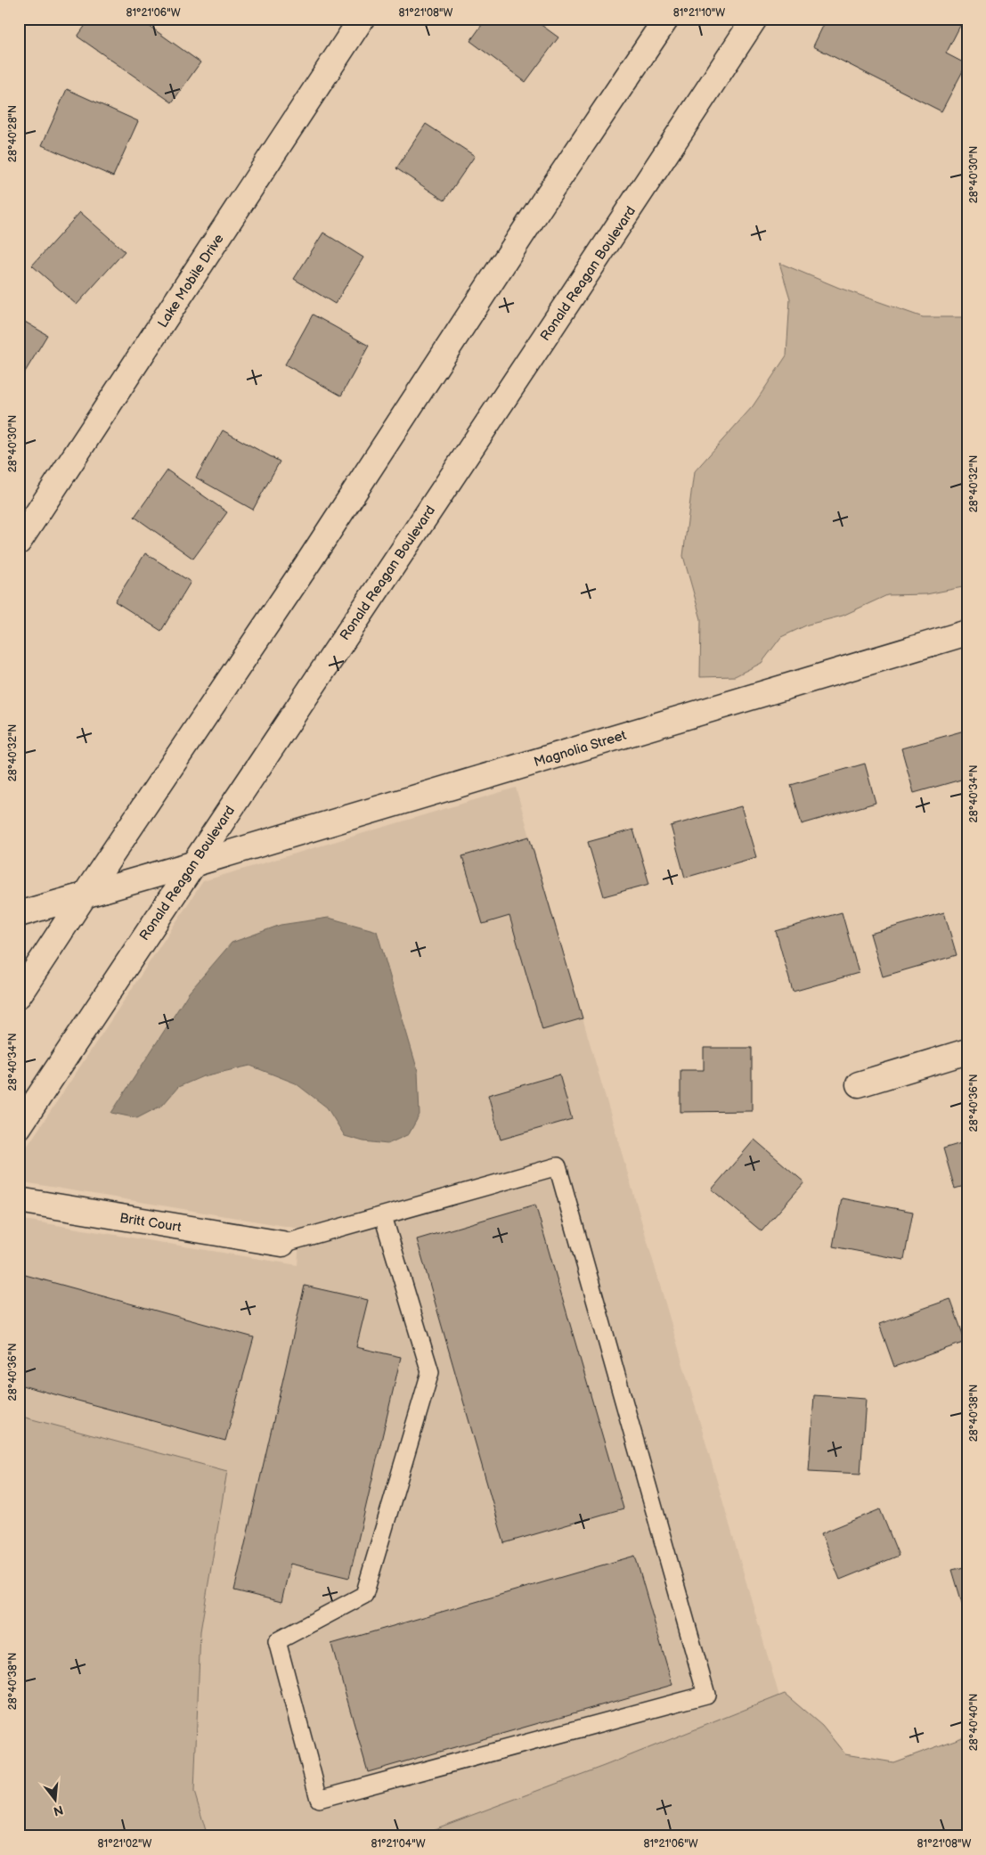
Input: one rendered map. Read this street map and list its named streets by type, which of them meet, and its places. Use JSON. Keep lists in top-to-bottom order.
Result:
{
  "streets": {
    "main road": [
      "Ronald Reagan Boulevard",
      "Lake Mobile Drive",
      "Magnolia Street",
      "Britt Court"
    ]
  },
  "crossings": [
    ["Ronald Reagan Boulevard", "Magnolia Street"]
  ],
  "north": "bottom",
  "coordinates": [
    "81°21'06\"W",
    "81°21'08\"W",
    "81°21'10\"W",
    "28°40'28\"N",
    "28°40'30\"N",
    "28°40'32\"N",
    "28°40'34\"N",
    "28°40'36\"N",
    "28°40'38\"N",
    "28°40'40\"N",
    "81°21'02\"W",
    "81°21'04\"W"
  ]
}
